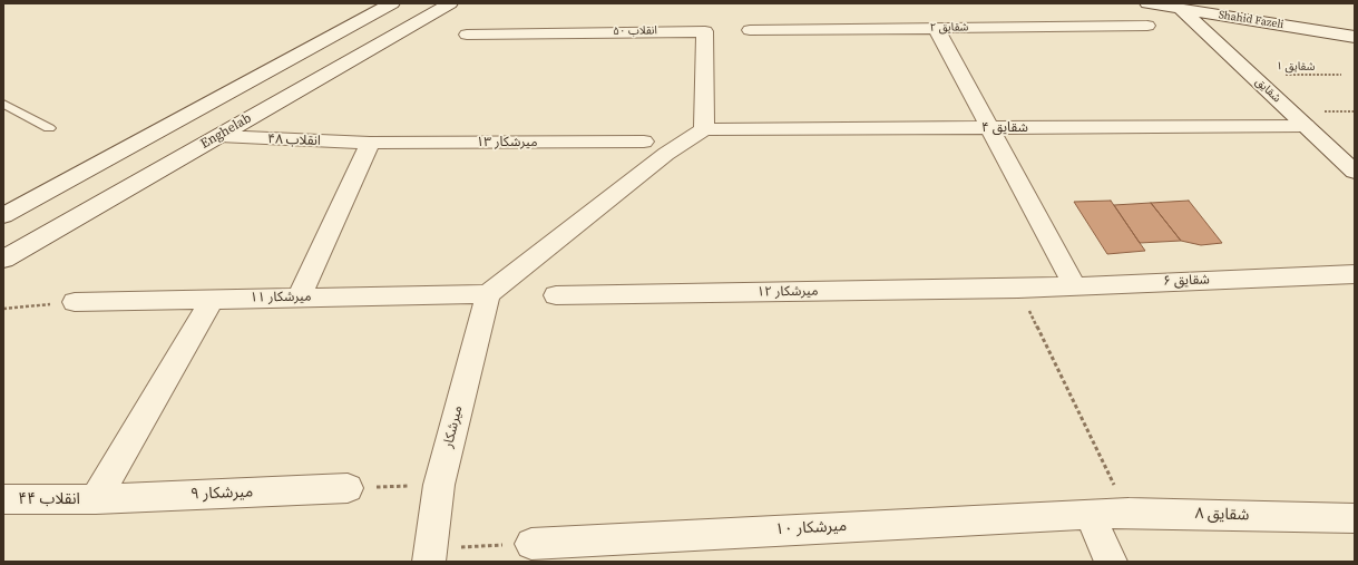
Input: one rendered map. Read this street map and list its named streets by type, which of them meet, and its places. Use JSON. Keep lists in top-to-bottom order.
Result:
{
  "streets": {
    "street": [
      "Shahid Fazeli",
      "شقایق ۲",
      "انقلاب ۵۰",
      "شقایق",
      "شقایق ۴",
      "Enghelab",
      "انقلاب ۴۸",
      "میرشکار ۱۳",
      "شقایق ۶",
      "میرشکار ۱۲",
      "میرشکار ۱۱",
      "میرشکار",
      "میرشکار ۹",
      "انقلاب ۴۴",
      "شقایق ۸",
      "میرشکار ۱۰"
    ],
    "path": ["شقایق ۱"]
  },
  "crossings": [
    ["Shahid Fazeli", "شقایق"],
    ["انقلاب ۵۰", "شقایق ۴"],
    ["شقایق ۱", "شقایق"],
    ["شقایق", "شقایق ۴"],
    ["Enghelab", "انقلاب ۴۸"],
    ["انقلاب ۴۸", "میرشکار ۱۳"],
    ["شقایق ۶", "میرشکار ۱۲"],
    ["میرشکار ۱۱", "میرشکار"],
    ["میرشکار ۹", "انقلاب ۴۴"],
    ["شقایق ۸", "میرشکار ۱۰"]
  ]
}
